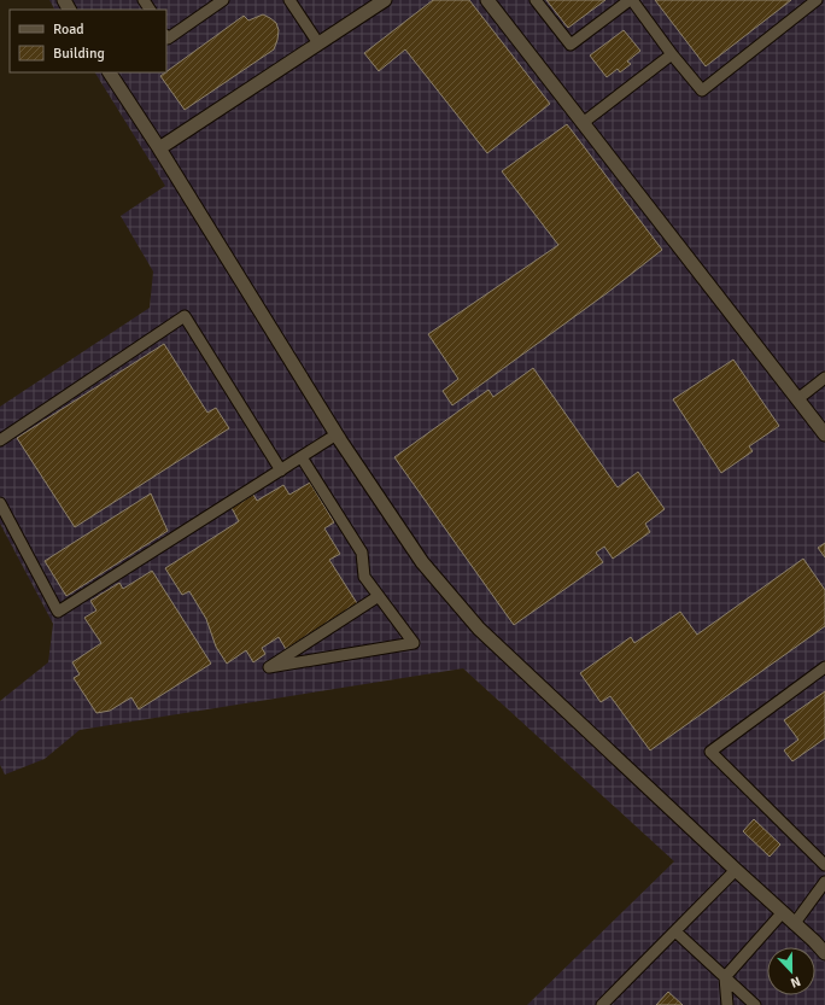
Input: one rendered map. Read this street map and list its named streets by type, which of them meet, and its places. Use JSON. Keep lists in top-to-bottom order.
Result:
{
  "legend": ["Road", "Building"],
  "north": "bottom"
}
